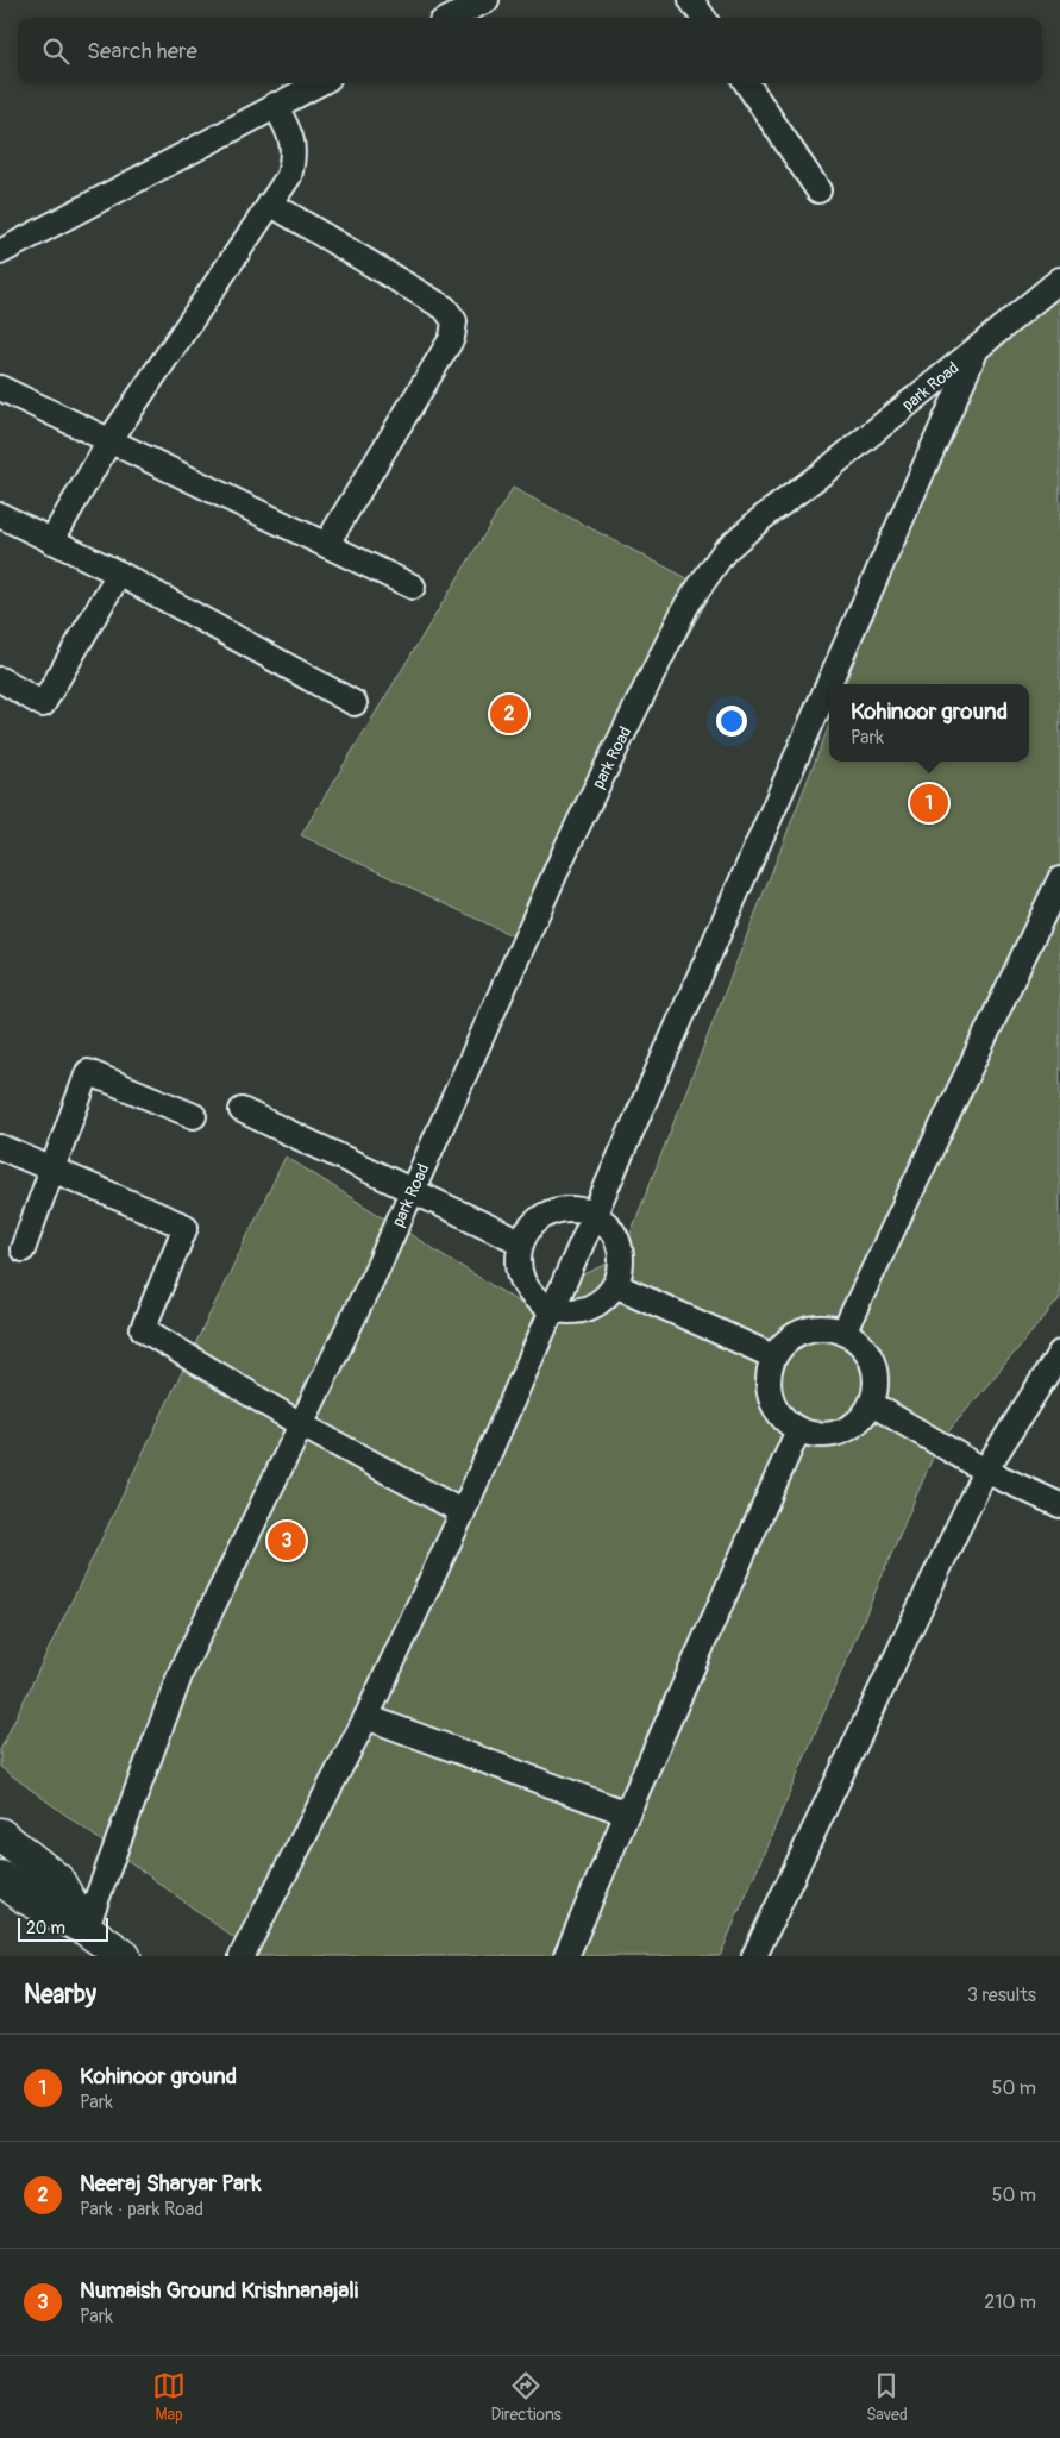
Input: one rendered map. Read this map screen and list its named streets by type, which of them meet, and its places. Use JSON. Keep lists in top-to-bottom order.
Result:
{
  "streets": {
    "street": ["park Road"]
  },
  "scale_bar": "20 m",
  "page": {
    "search": "Search here",
    "popup": ["Kohinoor ground", "Park"],
    "pins": ["2", "1", "3"],
    "scale": "20 m",
    "heading": ["Nearby", "3 results"],
    "list": [
      {
        "mark": "1",
        "name": "Kohinoor ground",
        "note": "Park",
        "value": "50 m"
      },
      {
        "mark": "2",
        "name": "Neeraj Sharyar Park",
        "note": "Park · park Road",
        "value": "50 m"
      },
      {
        "mark": "3",
        "name": "Numaish Ground Krishnanajali",
        "note": "Park",
        "value": "210 m"
      }
    ],
    "nav": ["Map", "Directions", "Saved"]
  }
}
